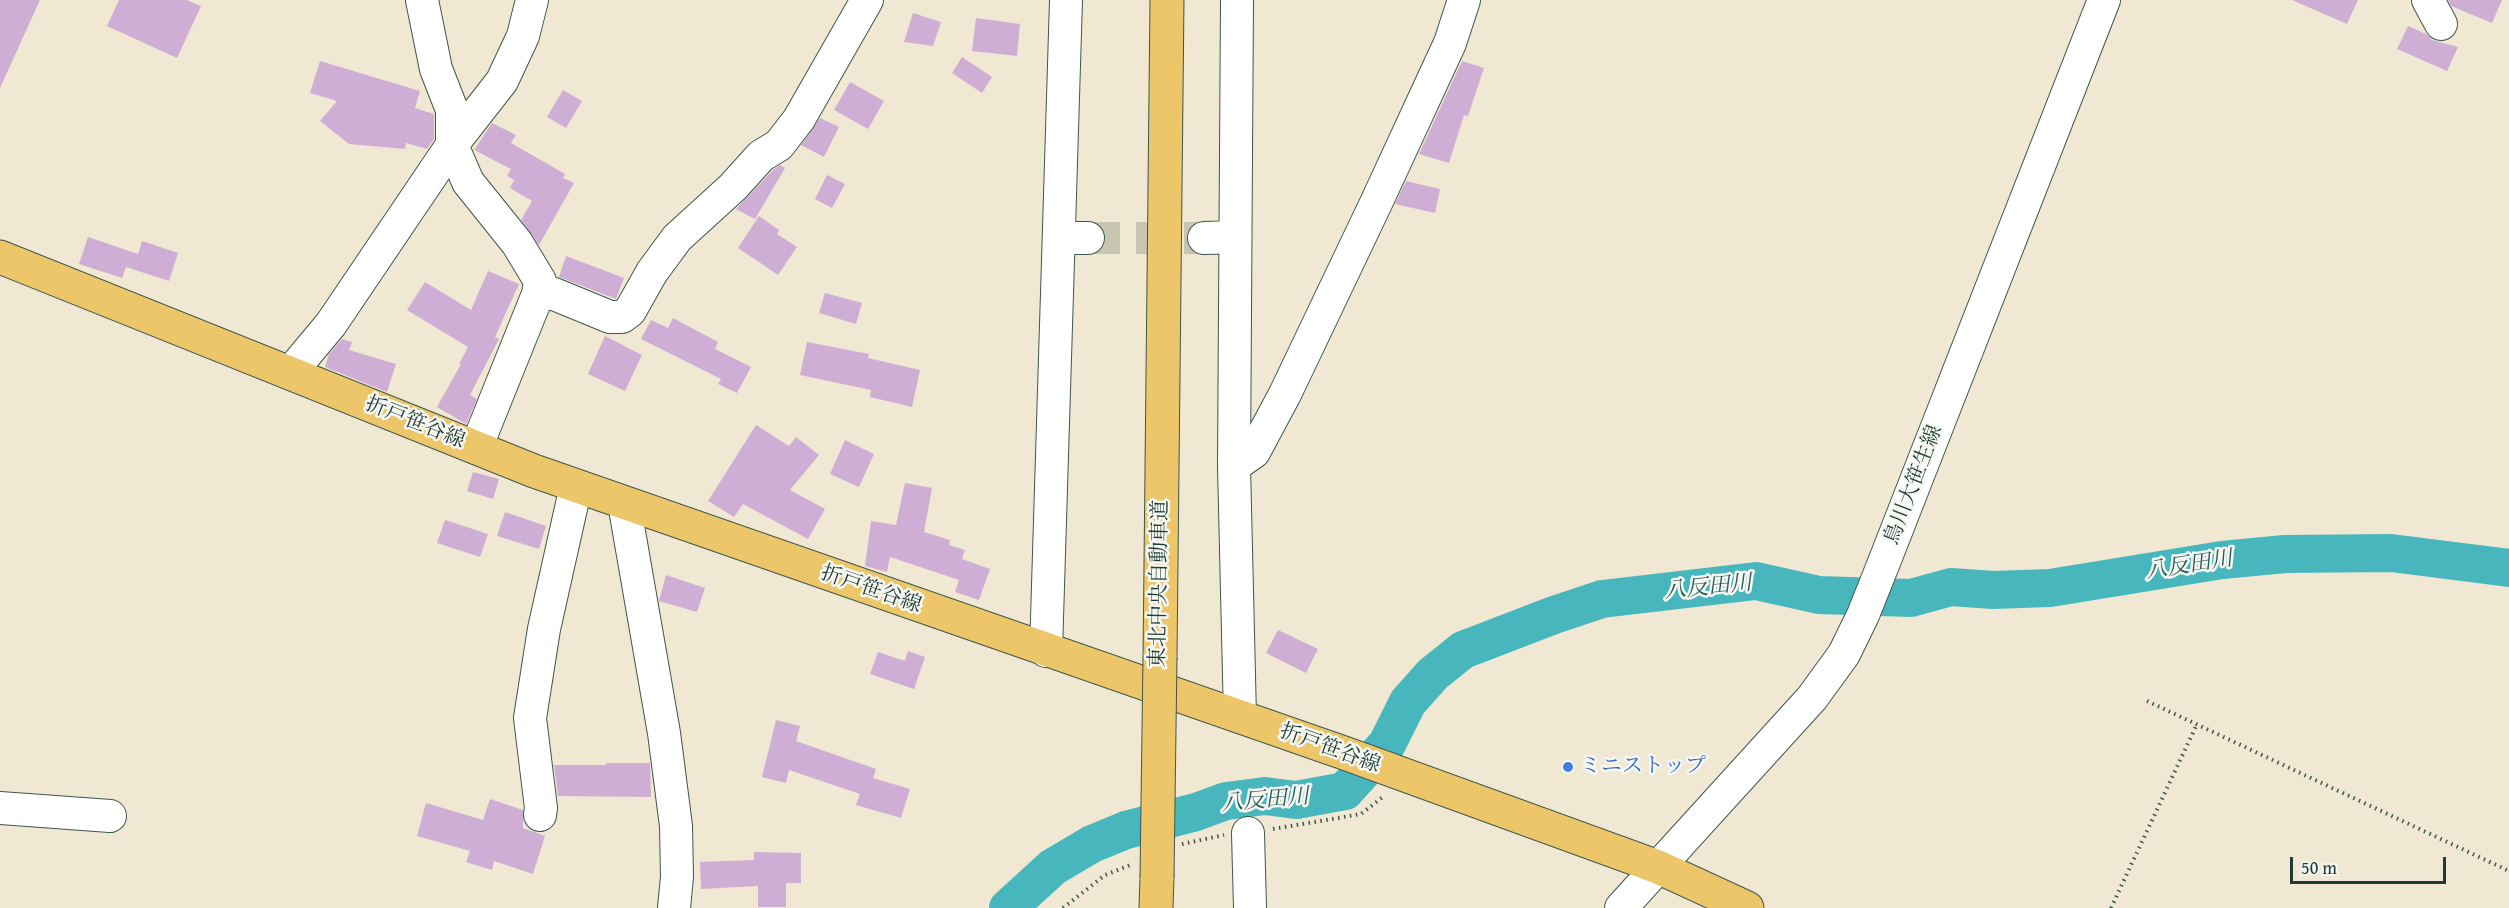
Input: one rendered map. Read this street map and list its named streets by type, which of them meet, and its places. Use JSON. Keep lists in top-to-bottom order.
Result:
{
  "streets": {
    "main road": ["折戸笹谷線", "東北中央自動車道"],
    "street": ["鳥川大笹生線"]
  },
  "crossings": [
    ["折戸笹谷線", "鳥川大笹生線"]
  ],
  "water": ["八反田川"],
  "places": ["ミニストップ"],
  "scale_bar": "50 m"
}
